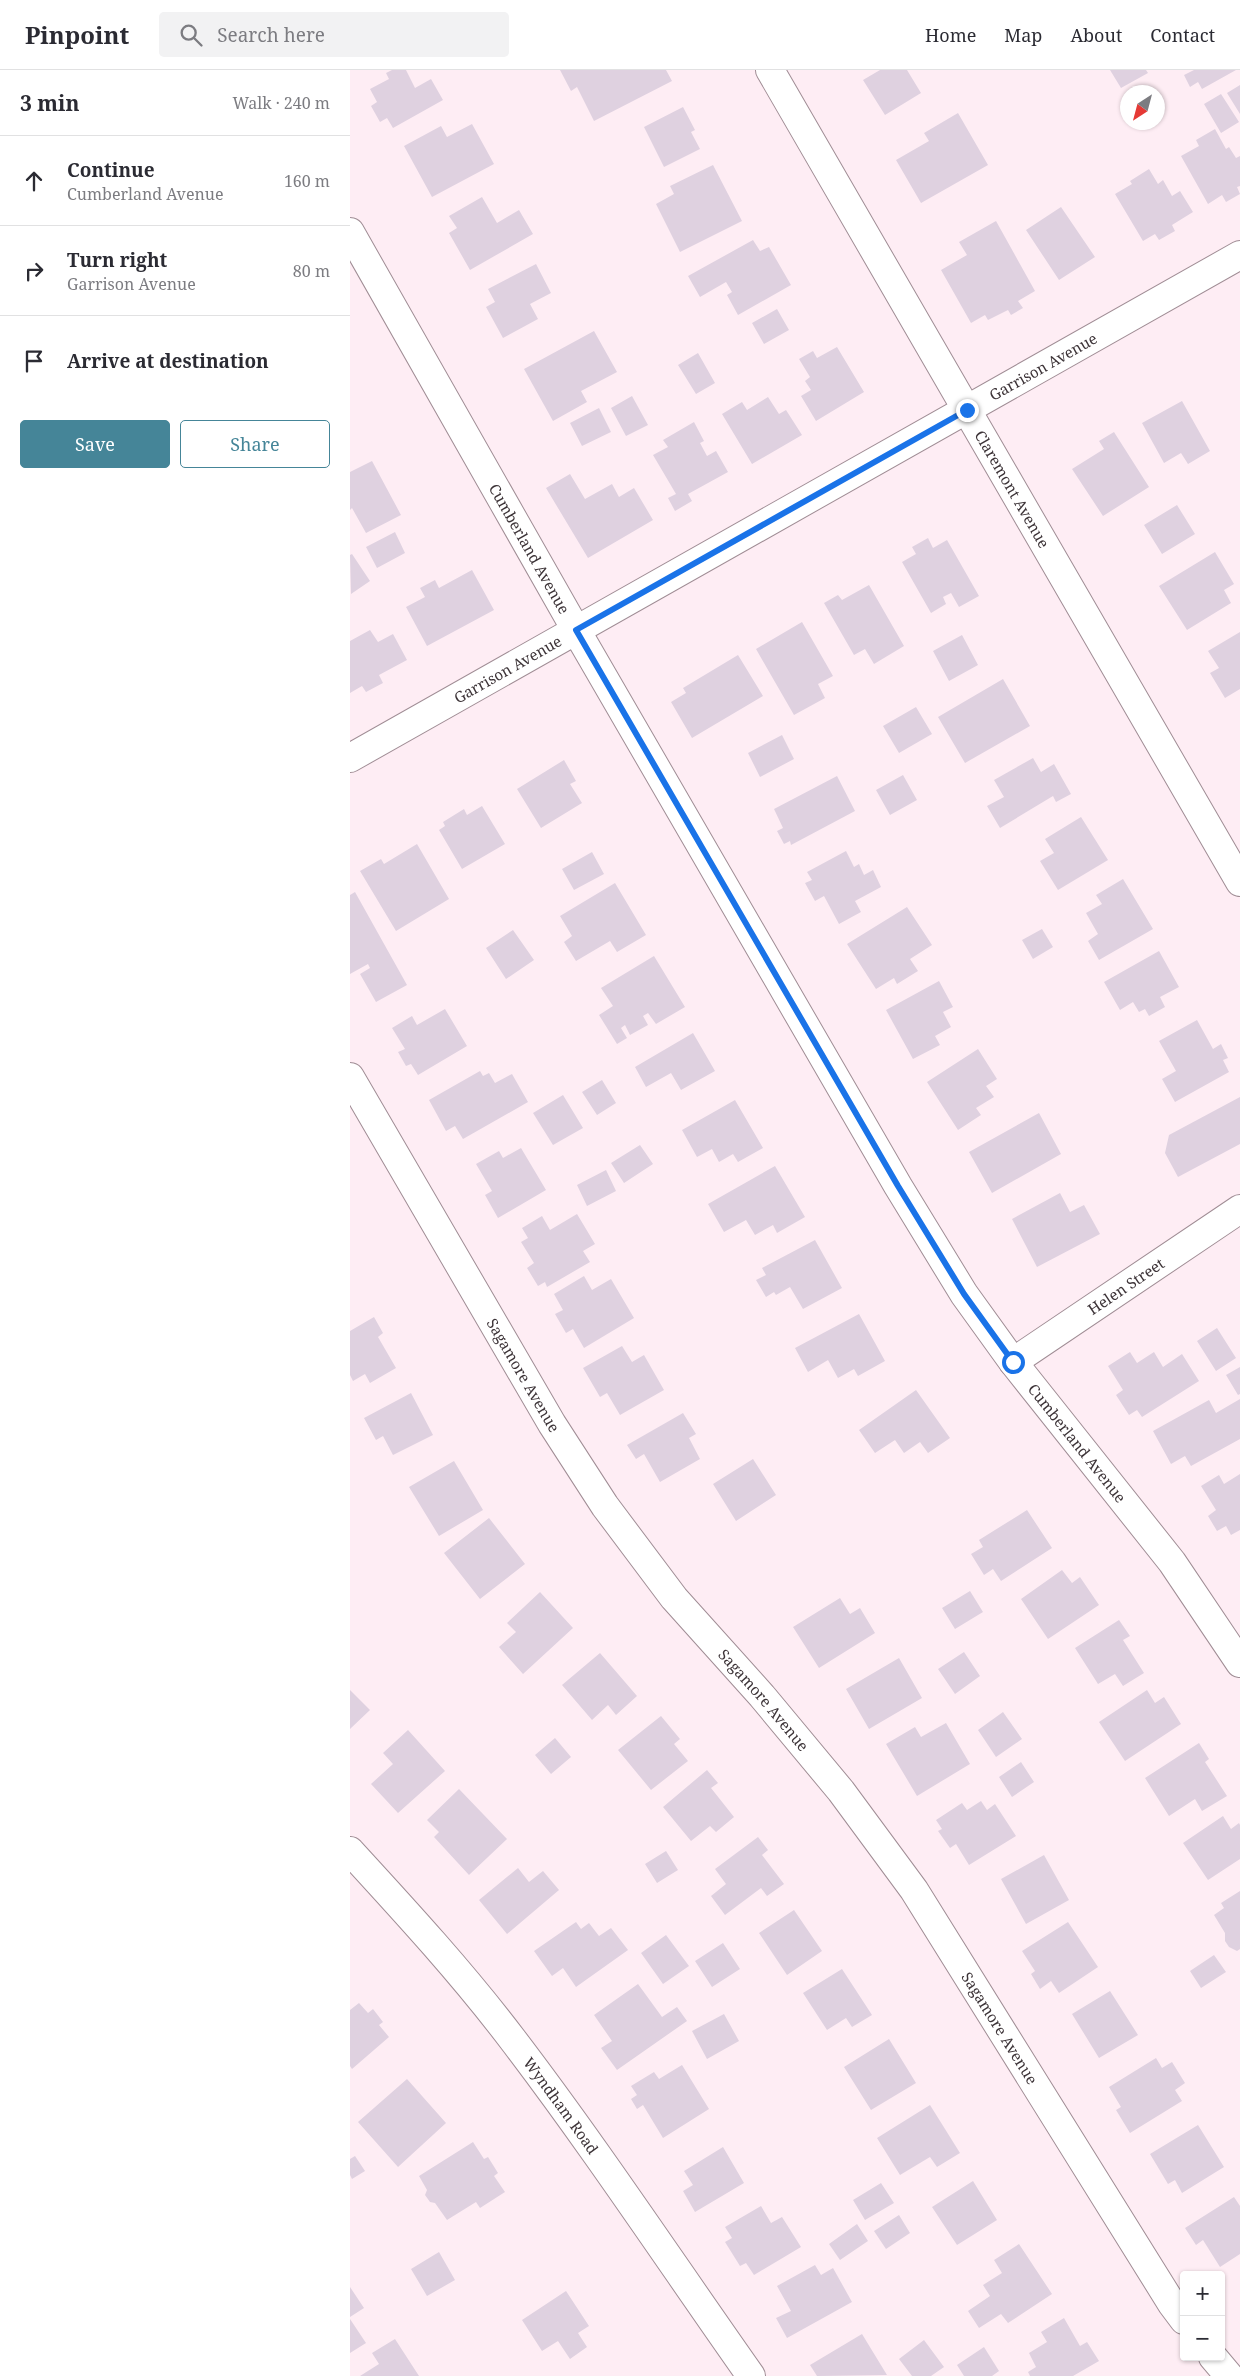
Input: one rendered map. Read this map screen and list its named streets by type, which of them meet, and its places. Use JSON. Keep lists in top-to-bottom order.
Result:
{
  "streets": {
    "street": [
      "Garrison Avenue",
      "Claremont Avenue",
      "Cumberland Avenue",
      "Helen Street",
      "Sagamore Avenue",
      "Wyndham Road"
    ]
  },
  "crossings": [
    ["Garrison Avenue", "Claremont Avenue"],
    ["Garrison Avenue", "Cumberland Avenue"],
    ["Cumberland Avenue", "Helen Street"]
  ],
  "north": "bottom left",
  "page": {
    "header": "Pinpoint",
    "search": "Search here",
    "nav": [
      "Home",
      "Map",
      "About",
      "Contact"
    ],
    "heading": ["3 min", "Walk · 240 m"],
    "list": [
      ["Continue", "Cumberland Avenue", "160 m"],
      ["Turn right", "Garrison Avenue", "80 m"],
      "Arrive at destination"
    ],
    "buttons": ["Save", "Share"],
    "map_buttons": ["+", "−"]
  }
}
